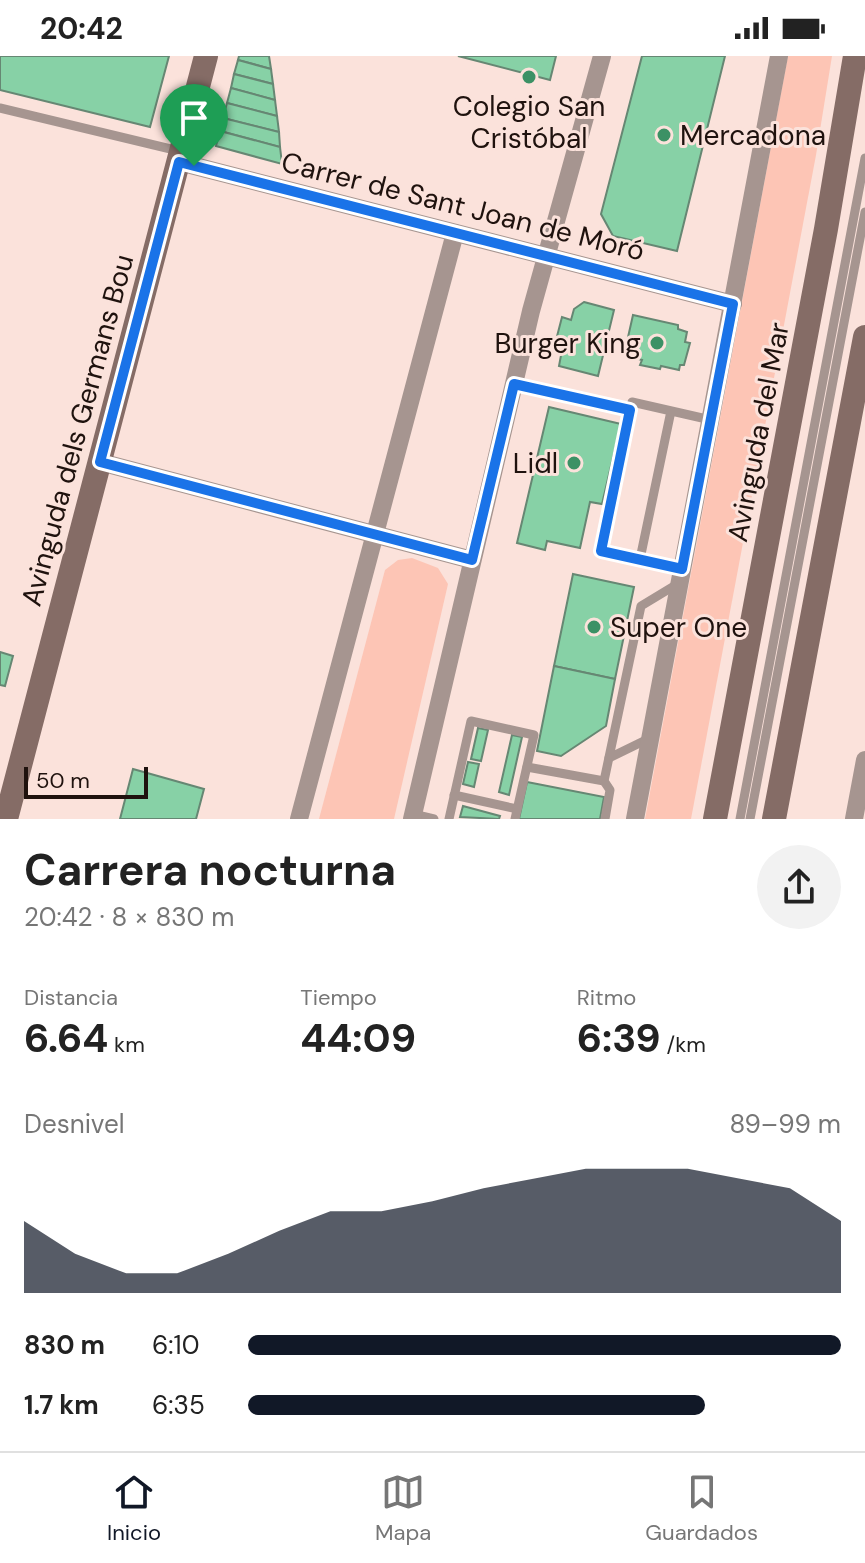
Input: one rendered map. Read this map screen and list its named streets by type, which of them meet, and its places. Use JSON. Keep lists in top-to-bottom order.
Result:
{
  "streets": {
    "main road": ["Avinguda dels Germans Bou", "Avinguda del Mar"],
    "street": ["Carrer de Sant Joan de Moró"]
  },
  "crossings": [
    ["Carrer de Sant Joan de Moró", "Avinguda dels Germans Bou"]
  ],
  "places": [
    "Colegio San Cristóbal",
    "Mercadona",
    "Burger King",
    "Lidl",
    "Super One"
  ],
  "scale_bar": "50 m",
  "page": {
    "status": "20:42",
    "scale": "50 m",
    "heading": ["Carrera nocturna", "20:42 · 8 × 830 m"],
    "stats": [
      ["Distancia", "6.64 km"],
      ["Tiempo", "44:09"],
      ["Ritmo", "6:39 /km"]
    ],
    "chart": ["Desnivel", "89–99 m"],
    "list": [
      {
        "name": "830 m",
        "note": "6:10"
      },
      {
        "name": "1.7 km",
        "note": "6:35"
      }
    ],
    "tabs": ["Inicio", "Mapa", "Guardados"]
  }
}
